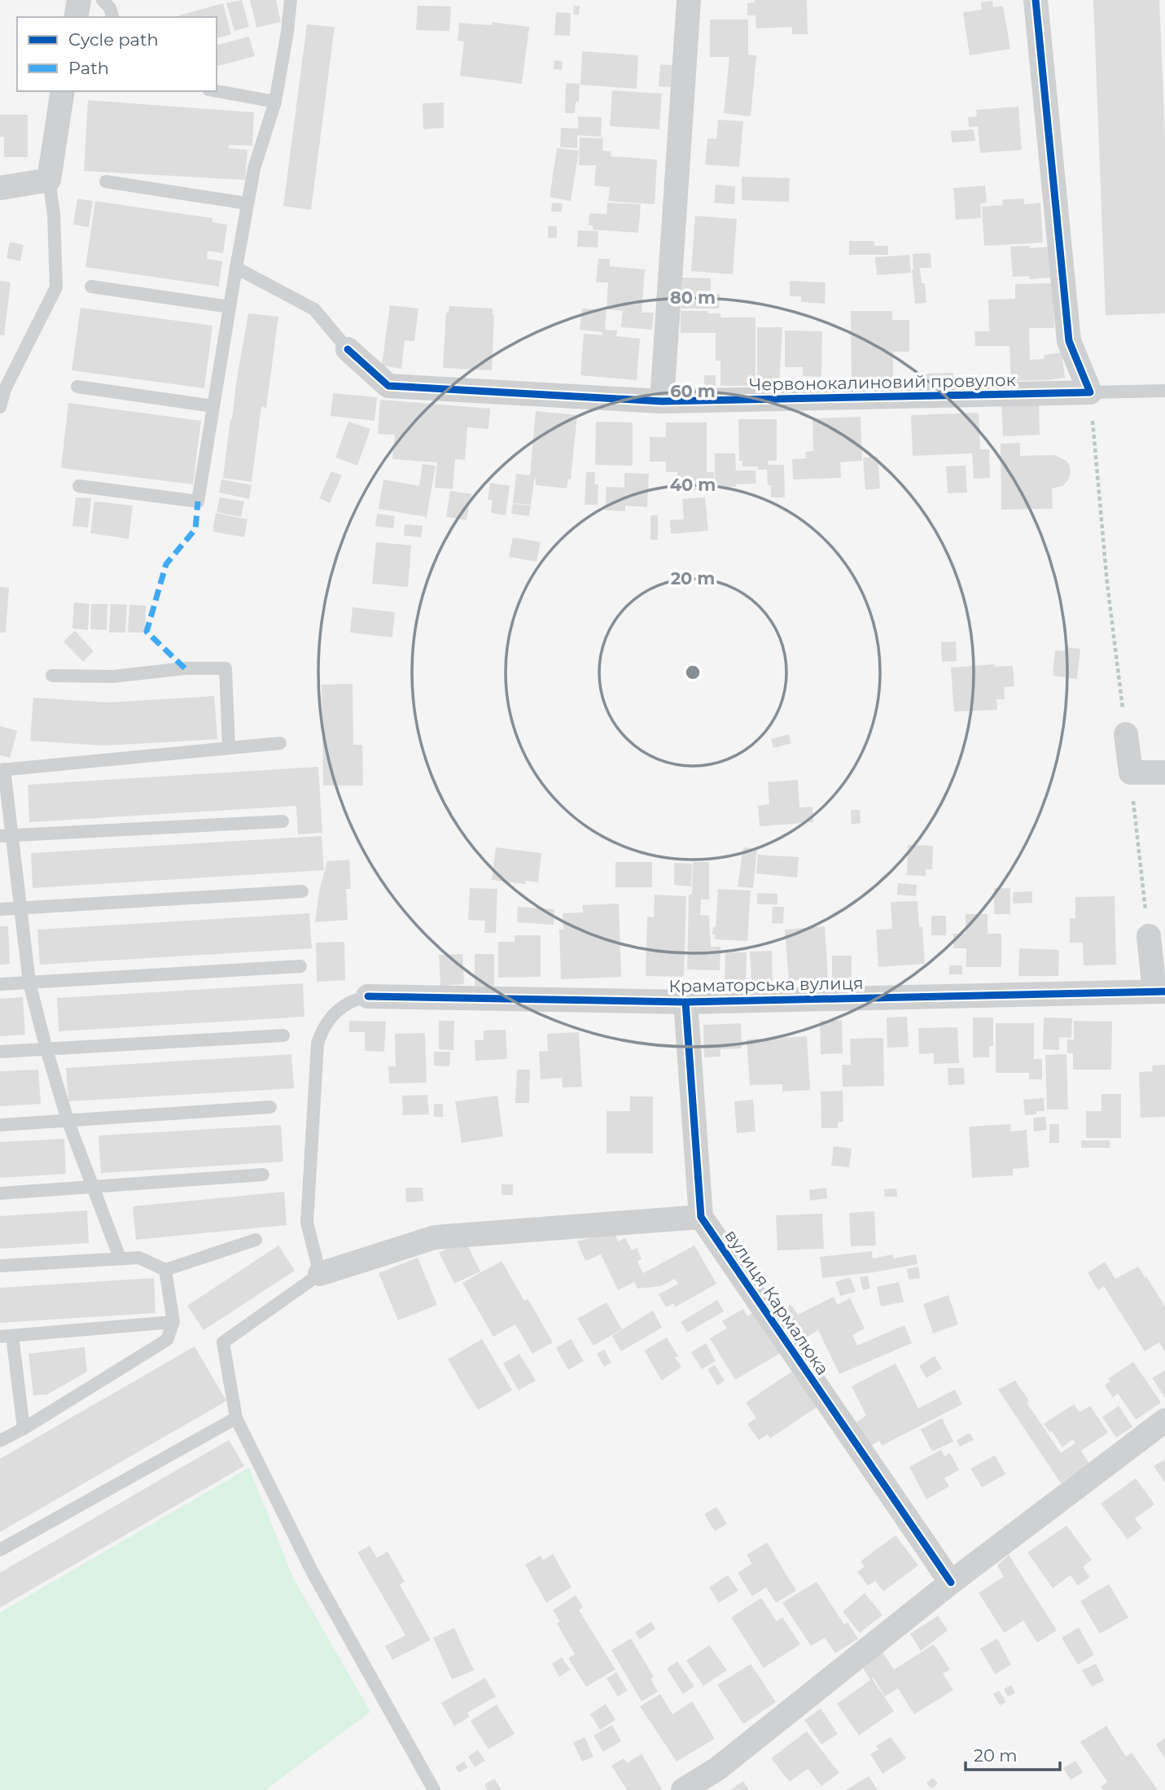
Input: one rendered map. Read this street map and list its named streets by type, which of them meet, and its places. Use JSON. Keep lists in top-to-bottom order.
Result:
{
  "streets": {
    "street": ["Червонокалиновий провулок", "Краматорська вулиця", "вулиця Кармалюка"]
  },
  "legend": ["Cycle path", "Path"],
  "scale_bar": "20 m",
  "rings": [
    "80 m",
    "60 m",
    "40 m",
    "20 m"
  ]
}
